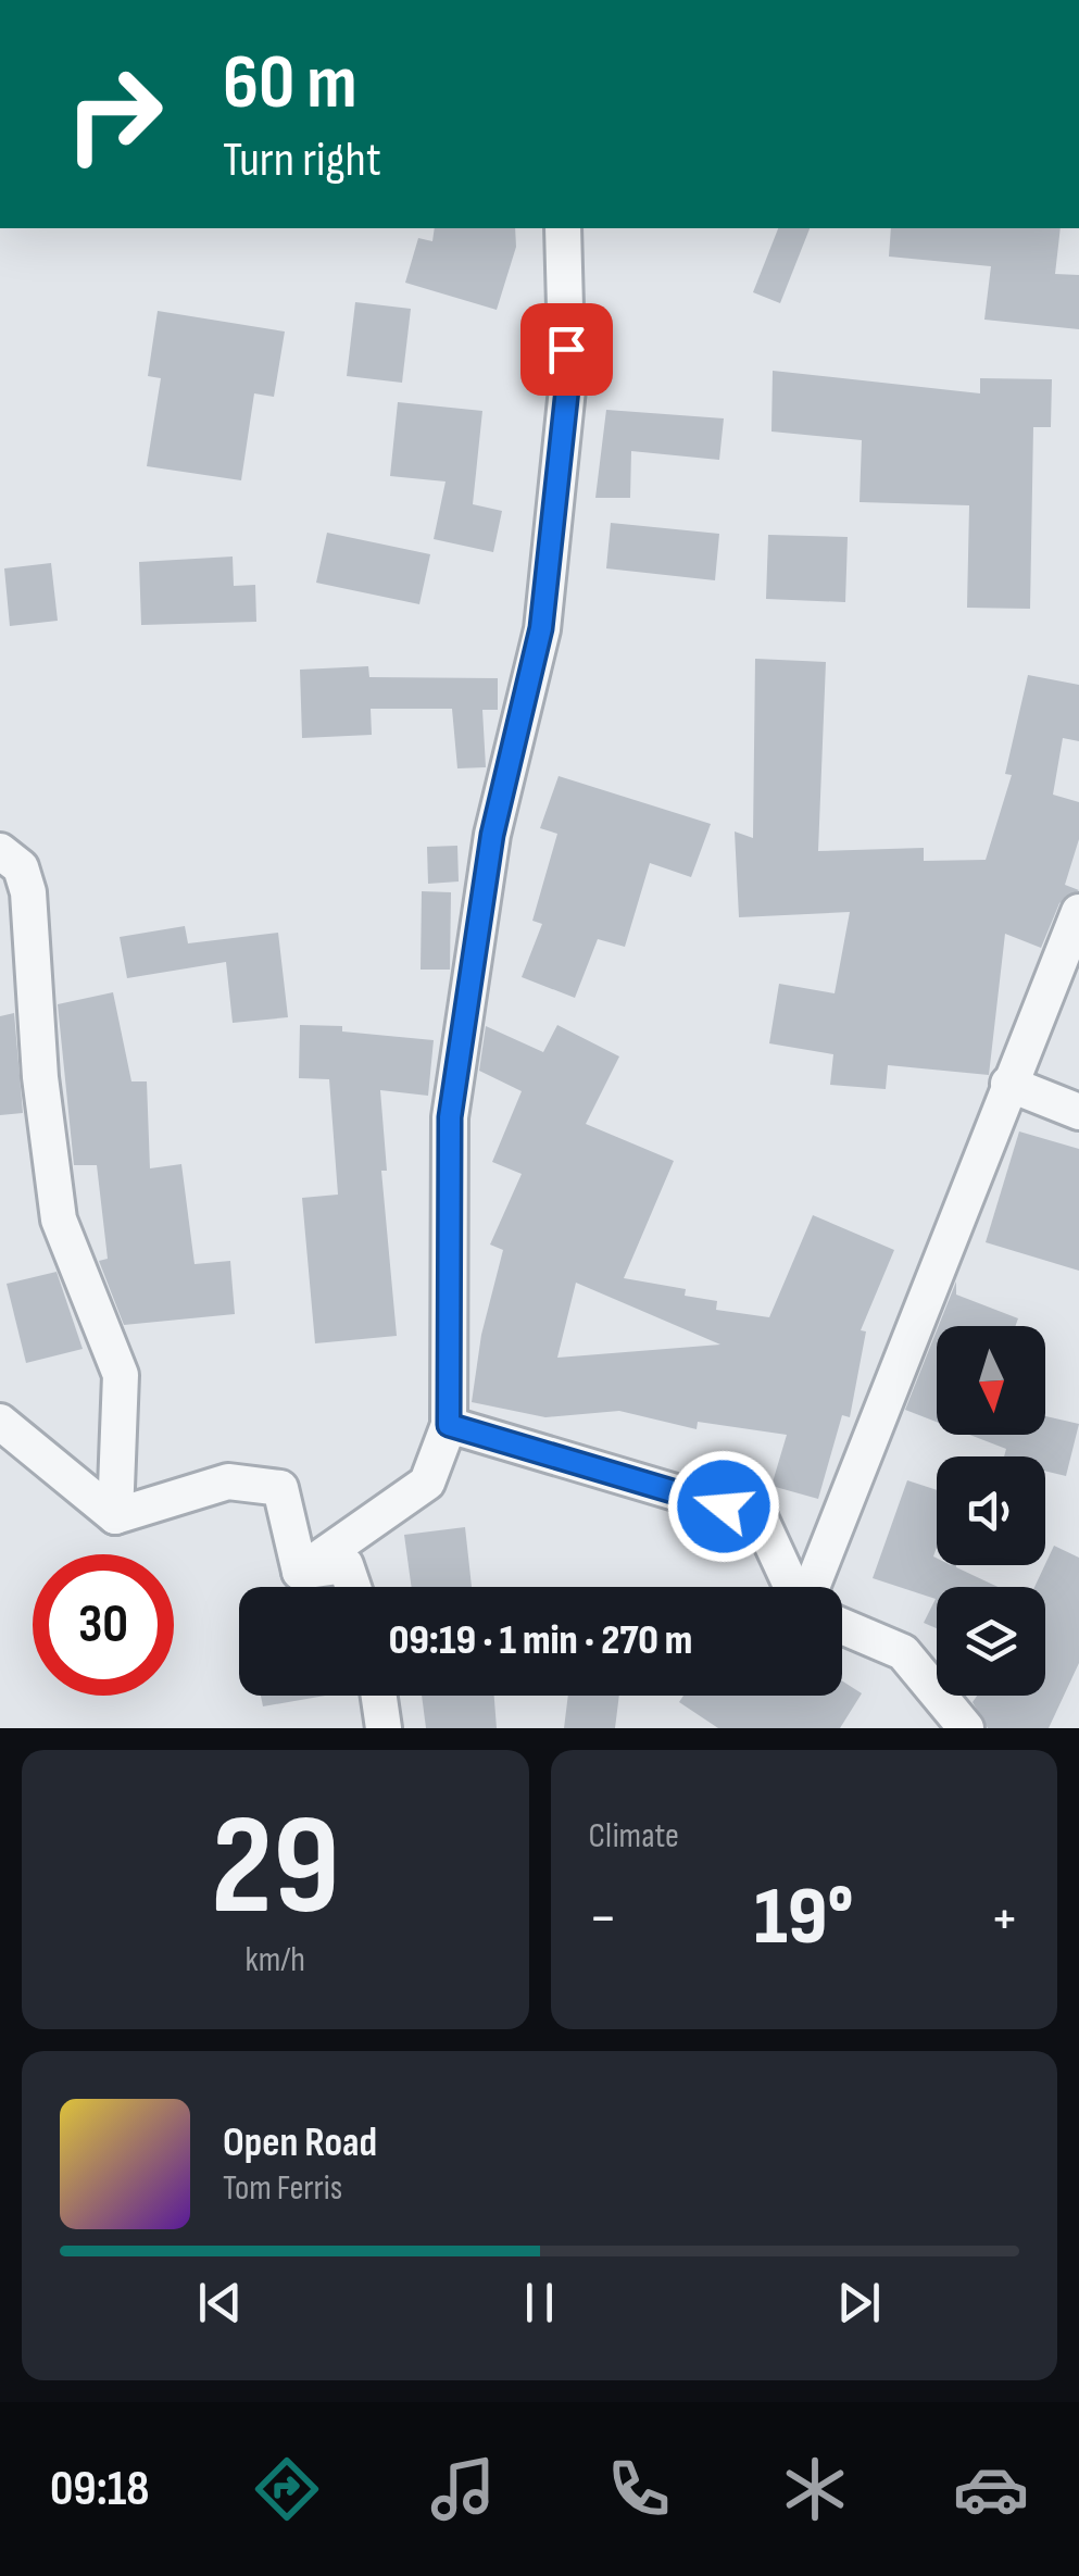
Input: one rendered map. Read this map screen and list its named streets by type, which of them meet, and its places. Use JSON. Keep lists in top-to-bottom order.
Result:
{
  "north": "bottom",
  "page": {
    "turn": ["60 m", "Turn right"],
    "limit": "30",
    "trip": "09:19 · 1 min · 270 m",
    "tile": [
      ["29", "km/h"],
      "Climate"
    ],
    "heat": ["−", "19°", "+"],
    "song": ["Open Road", "Tom Ferris"],
    "tabs": "09:18"
  }
}
